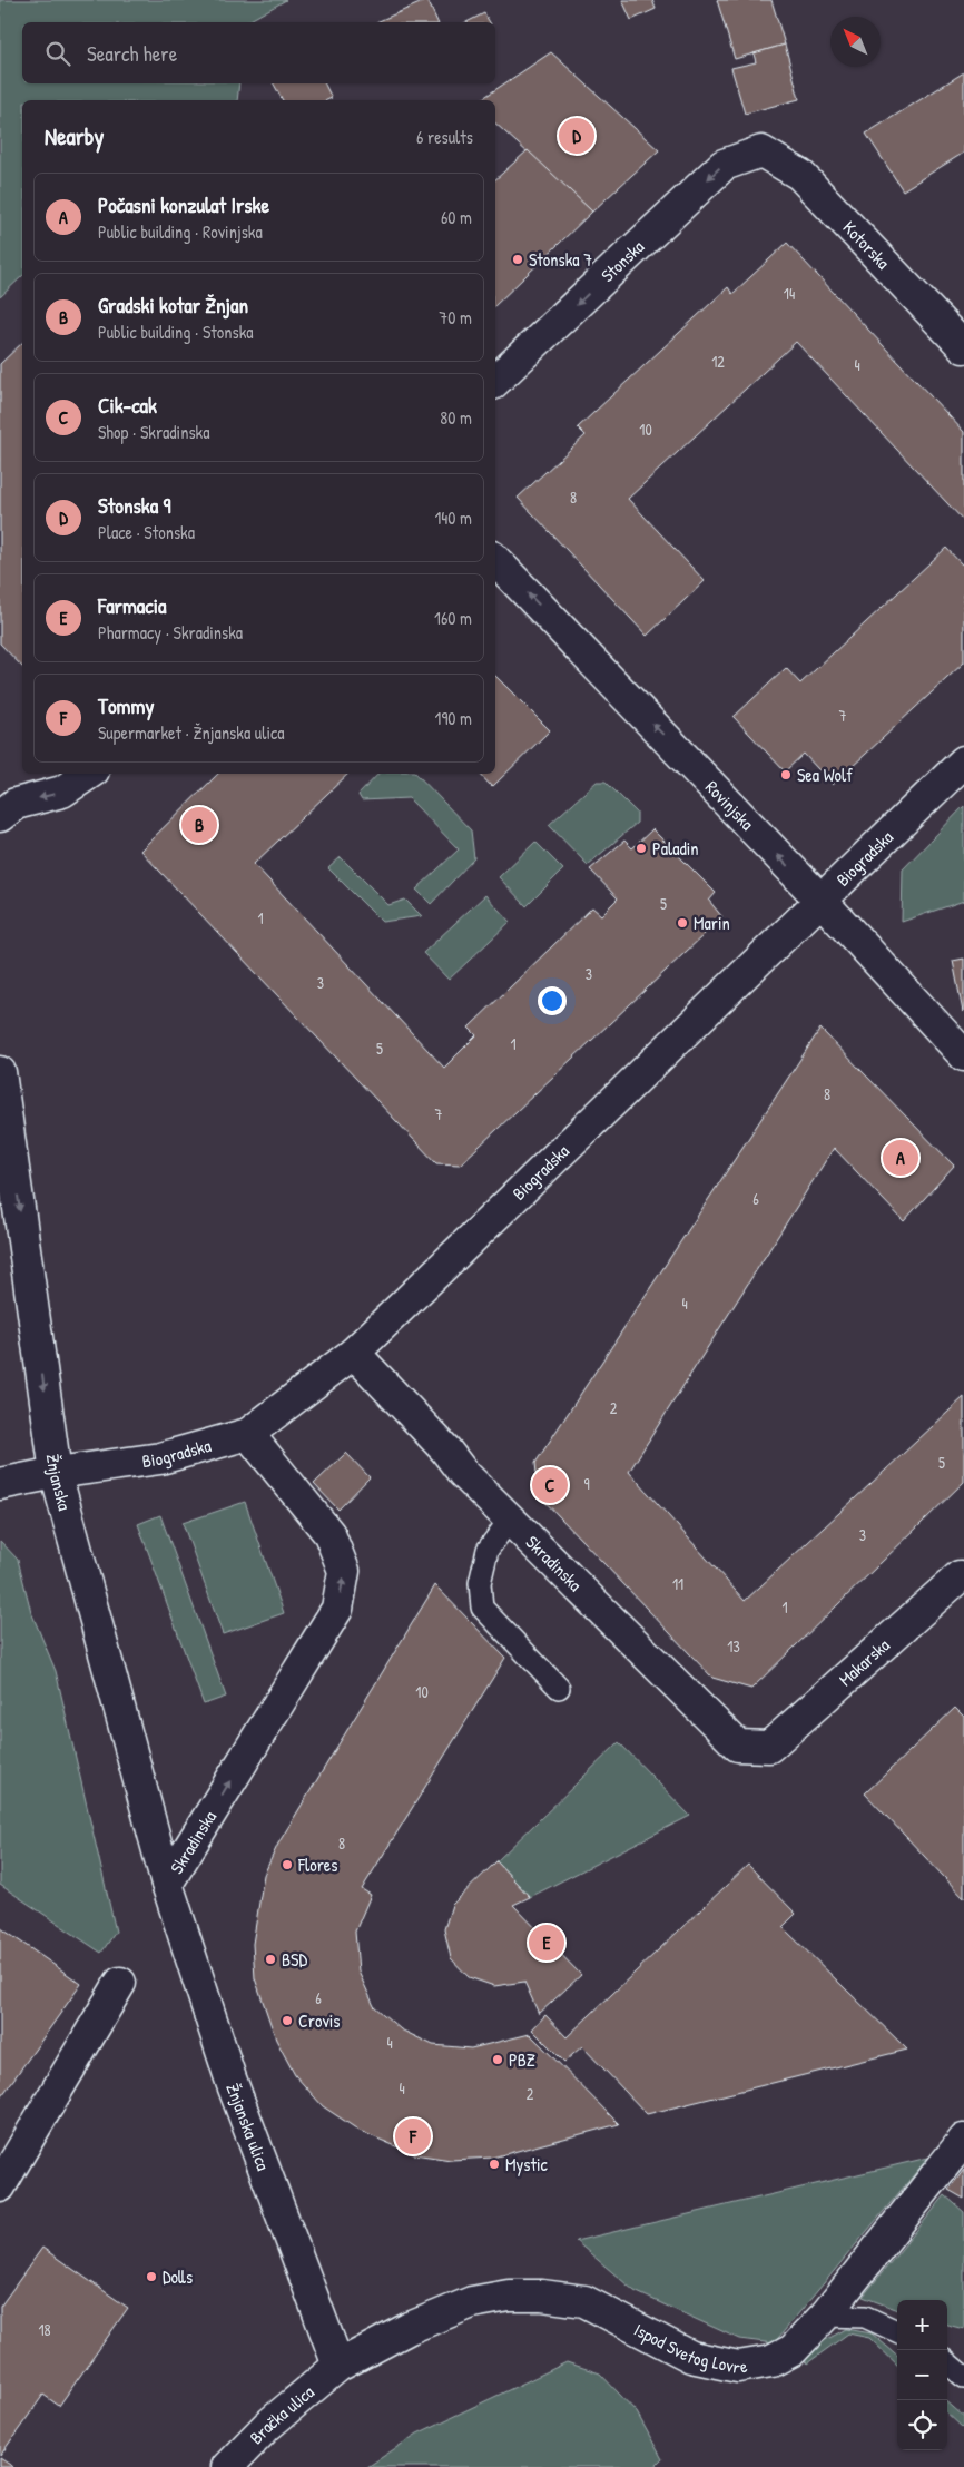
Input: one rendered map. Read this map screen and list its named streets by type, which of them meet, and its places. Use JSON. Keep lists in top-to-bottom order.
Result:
{
  "streets": {
    "street": [
      "Kotorska",
      "Stonska",
      "Rovinjska",
      "Biogradska",
      "Žnjanska",
      "Skradinska",
      "Makarska",
      "Žnjanska ulica",
      "Ispod Svetog Lovre",
      "Bračka ulica"
    ]
  },
  "crossings": [
    ["Kotorska", "Stonska"],
    ["Rovinjska", "Biogradska"],
    ["Biogradska", "Žnjanska"],
    ["Biogradska", "Skradinska"],
    ["Žnjanska", "Skradinska"],
    ["Žnjanska", "Žnjanska ulica"],
    ["Skradinska", "Makarska"],
    ["Skradinska", "Žnjanska ulica"],
    ["Žnjanska ulica", "Ispod Svetog Lovre"],
    ["Žnjanska ulica", "Bračka ulica"],
    ["Ispod Svetog Lovre", "Bračka ulica"]
  ],
  "one_way": [
    "Stonska",
    "Rovinjska",
    "Žnjanska",
    "Skradinska"
  ],
  "places": [
    "Stonska 7",
    "Sea Wolf",
    "Paladin",
    "Marin",
    "Flores",
    "BSD",
    "Crovis",
    "PBZ",
    "Mystic",
    "Dolls"
  ],
  "house_numbers": [
    "14",
    "12",
    "4",
    "10",
    "8",
    "7",
    "5",
    "1",
    "3",
    "3",
    "1",
    "5",
    "8",
    "7",
    "6",
    "4",
    "2",
    "5",
    "9",
    "3",
    "11",
    "1",
    "13",
    "10",
    "8",
    "6",
    "4",
    "4",
    "2",
    "18"
  ],
  "north": "top left",
  "page": {
    "search": "Search here",
    "heading": ["Nearby", "6 results"],
    "pins": [
      "D",
      "B",
      "A",
      "C",
      "E",
      "F"
    ],
    "list": [
      {
        "mark": "A",
        "name": "Počasni konzulat Irske",
        "note": "Public building · Rovinjska",
        "value": "60 m"
      },
      {
        "mark": "B",
        "name": "Gradski kotar Žnjan",
        "note": "Public building · Stonska",
        "value": "70 m"
      },
      {
        "mark": "C",
        "name": "Cik-cak",
        "note": "Shop · Skradinska",
        "value": "80 m"
      },
      {
        "mark": "D",
        "name": "Stonska 9",
        "note": "Place · Stonska",
        "value": "140 m"
      },
      {
        "mark": "E",
        "name": "Farmacia",
        "note": "Pharmacy · Skradinska",
        "value": "160 m"
      },
      {
        "mark": "F",
        "name": "Tommy",
        "note": "Supermarket · Žnjanska ulica",
        "value": "190 m"
      }
    ],
    "map_buttons": ["+", "−"]
  }
}
